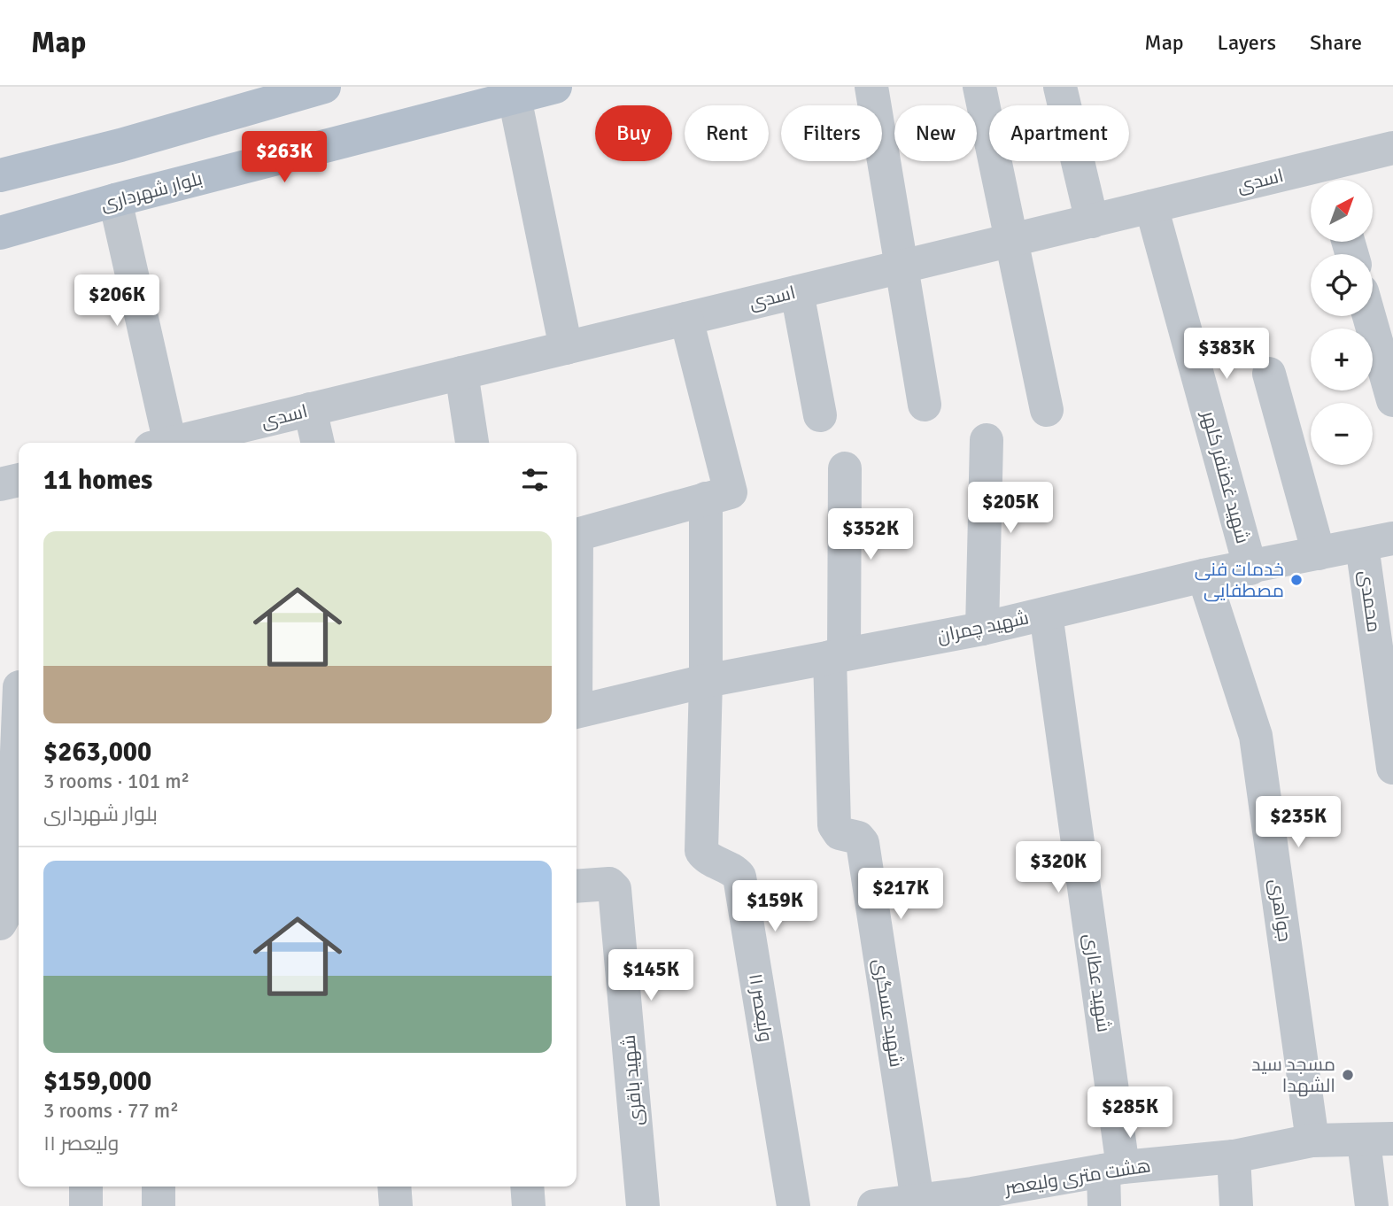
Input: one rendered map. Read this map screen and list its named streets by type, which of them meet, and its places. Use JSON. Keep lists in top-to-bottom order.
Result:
{
  "streets": {
    "main road": ["بلوار شهرداری"],
    "street": [
      "اسدی",
      "شهید غضنفر کلهر",
      "محمدی",
      "شهید چمران",
      "جواهری",
      "شهید عطاری",
      "ولیعصر ۱۱",
      "شهید عسگری",
      "شهید باقری",
      "هشت متری ولیعصر"
    ]
  },
  "crossings": [
    ["اسدی", "شهید غضنفر کلهر"],
    ["شهید غضنفر کلهر", "شهید چمران"],
    ["محمدی", "شهید چمران"],
    ["شهید چمران", "جواهری"],
    ["شهید چمران", "شهید عطاری"],
    ["شهید چمران", "ولیعصر ۱۱"],
    ["شهید چمران", "شهید عسگری"],
    ["جواهری", "هشت متری ولیعصر"],
    ["شهید عطاری", "هشت متری ولیعصر"],
    ["شهید عسگری", "هشت متری ولیعصر"]
  ],
  "places": ["خدمات فنی مصطفایی", "مسجد سید الشهدا"],
  "north": "top right",
  "page": {
    "header": "Map",
    "nav": ["Map", "Layers", "Share"],
    "chip": [
      "Buy",
      "Rent",
      "Filters",
      "New",
      "Apartment"
    ],
    "price": [
      "$263K",
      "$206K",
      "$383K",
      "$205K",
      "$352K",
      "$235K",
      "$320K",
      "$217K",
      "$159K",
      "$145K",
      "$285K"
    ],
    "map_buttons": ["+", "−"],
    "heading": "11 homes",
    "list": [
      {
        "name": "$263,000",
        "note": "3 rooms · 101 m² · بلوار شهرداری"
      },
      {
        "name": "$159,000",
        "note": "3 rooms · 77 m² · ولیعصر ۱۱"
      }
    ]
  }
}
